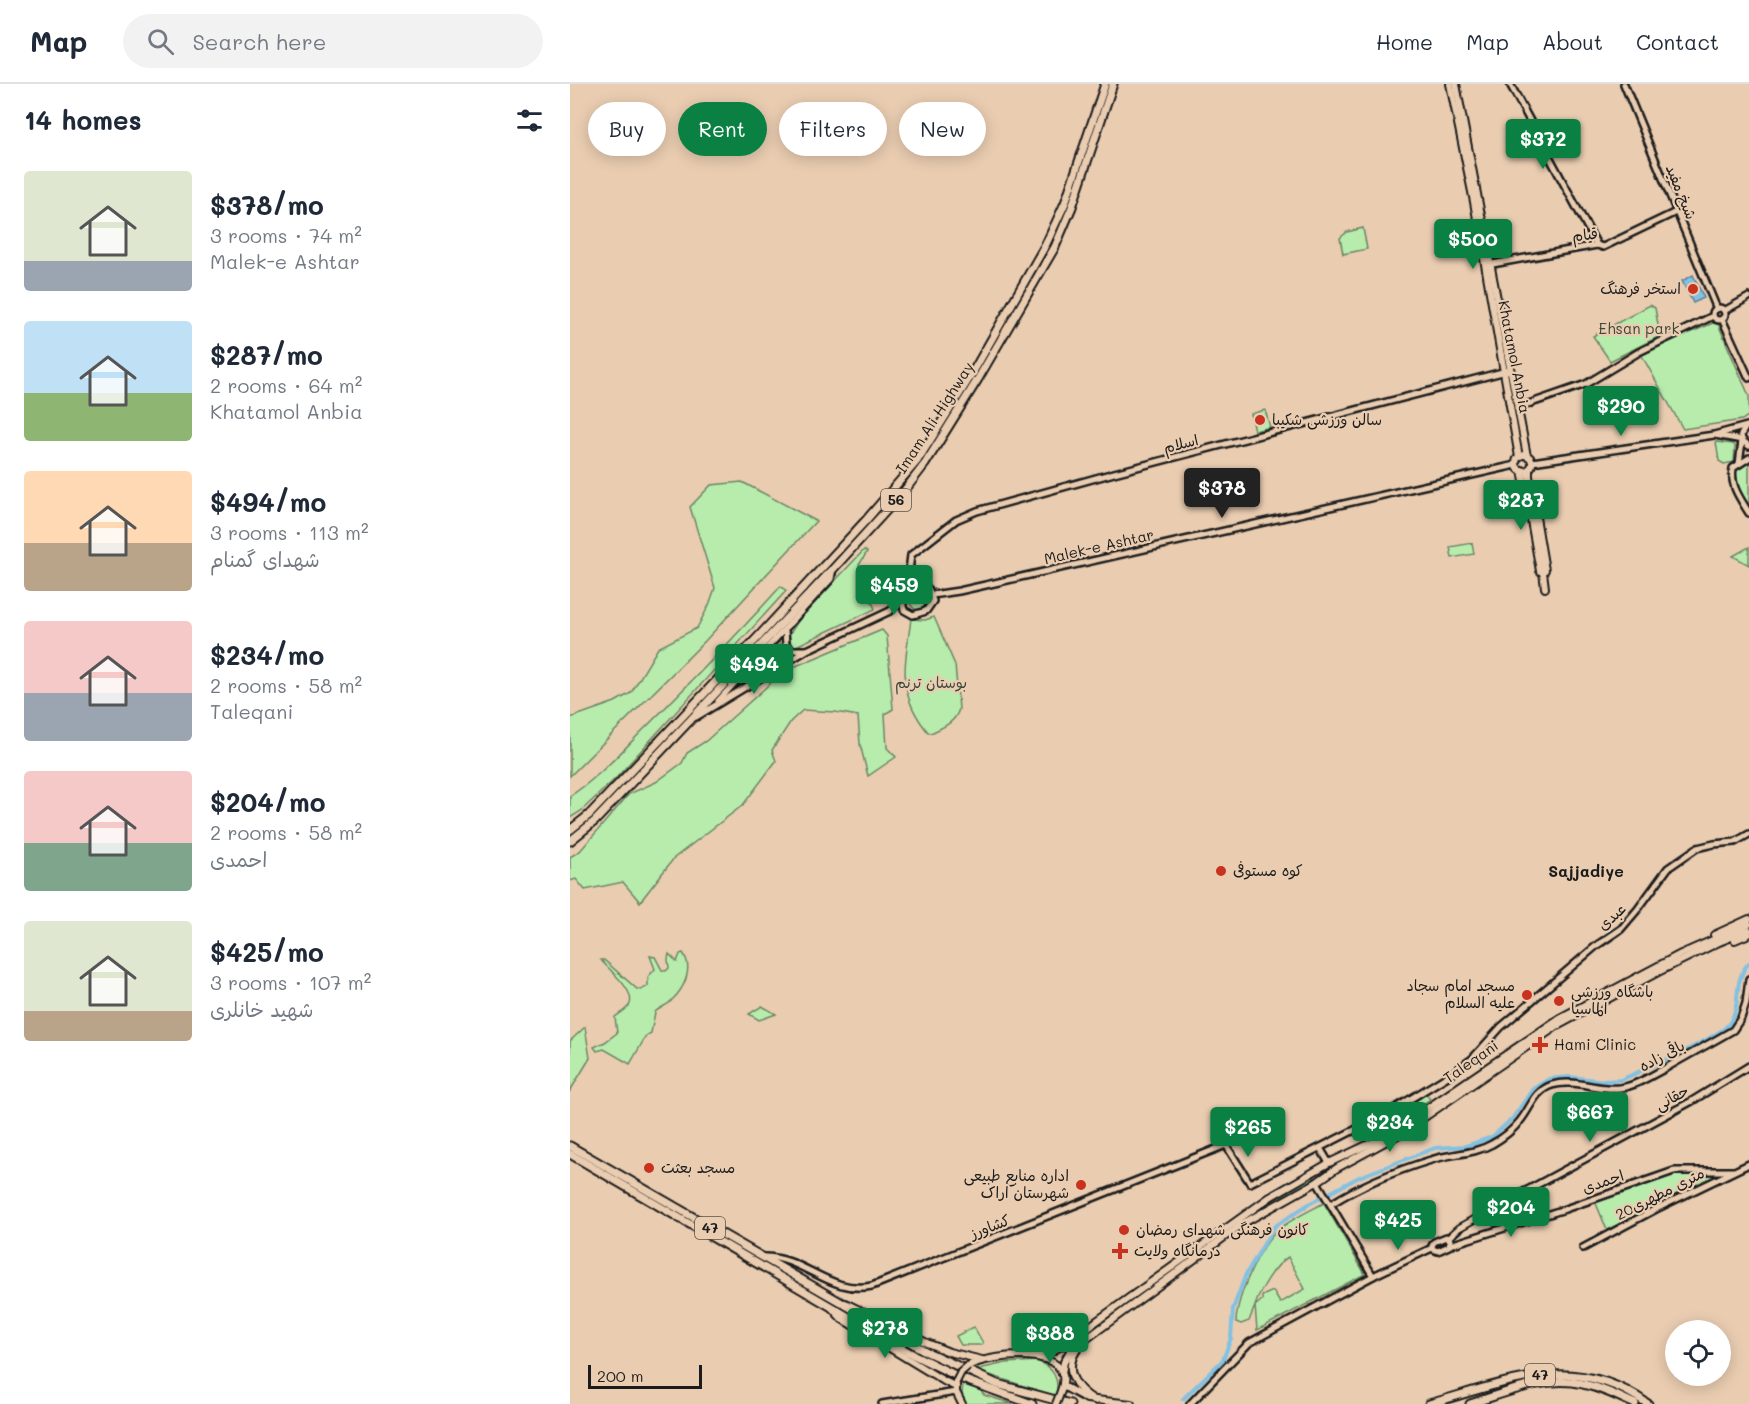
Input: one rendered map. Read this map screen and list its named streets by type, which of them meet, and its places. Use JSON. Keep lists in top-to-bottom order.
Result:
{
  "streets": {
    "highway": ["Imam Ali Highway", "56", "47"],
    "main road": ["Khatamol Anbia", "Taleqani"],
    "street": [
      "شیخ مفید",
      "قیام",
      "اسلام",
      "Malek-e Ashtar",
      "عبدی",
      "باقی زاده",
      "حقانی",
      "احمدی",
      "20متری مطهری",
      "کشاورز"
    ]
  },
  "crossings": [
    ["شیخ مفید", "قیام"],
    ["قیام", "Khatamol Anbia"],
    ["Khatamol Anbia", "اسلام"],
    ["عبدی", "کشاورز"],
    ["حقانی", "احمدی"],
    ["احمدی", "20متری مطهری"],
    ["کشاورز", "47"]
  ],
  "districts": ["Sajjadiye"],
  "parks": ["Ehsan park", "بوستان ترنم"],
  "places": {
    "other": [
      "استخر فرهنگ",
      "سالن ورزشی شکیبا",
      "کوه مستوفی",
      "مسجد امام سجاد علیه السلام",
      "باشگاه ورزشی الماسیا",
      "مسجد بعثت",
      "اداره منابع طبیعی شهرستان اراک",
      "کانون فرهنگی شهدای رمضان"
    ],
    "health": ["Hami Clinic", "درمانگاه ولایت"]
  },
  "scale_bar": "200 m",
  "page": {
    "header": "Map",
    "search": "Search here",
    "nav": [
      "Home",
      "Map",
      "About",
      "Contact"
    ],
    "heading": "14 homes",
    "chip": [
      "Buy",
      "Rent",
      "Filters",
      "New"
    ],
    "price": [
      "$372",
      "$500",
      "$290",
      "$378",
      "$287",
      "$459",
      "$494",
      "$667",
      "$234",
      "$265",
      "$204",
      "$425",
      "$278",
      "$388"
    ],
    "list": [
      {
        "name": "$378/mo",
        "note": "3 rooms · 74 m² · Malek-e Ashtar"
      },
      {
        "name": "$287/mo",
        "note": "2 rooms · 64 m² · Khatamol Anbia"
      },
      {
        "name": "$494/mo",
        "note": "3 rooms · 113 m² · شهدای گمنام"
      },
      {
        "name": "$234/mo",
        "note": "2 rooms · 58 m² · Taleqani"
      },
      {
        "name": "$204/mo",
        "note": "2 rooms · 58 m² · احمدی"
      },
      {
        "name": "$425/mo",
        "note": "3 rooms · 107 m² · شهید خانلری"
      }
    ],
    "scale": "200 m"
  }
}
